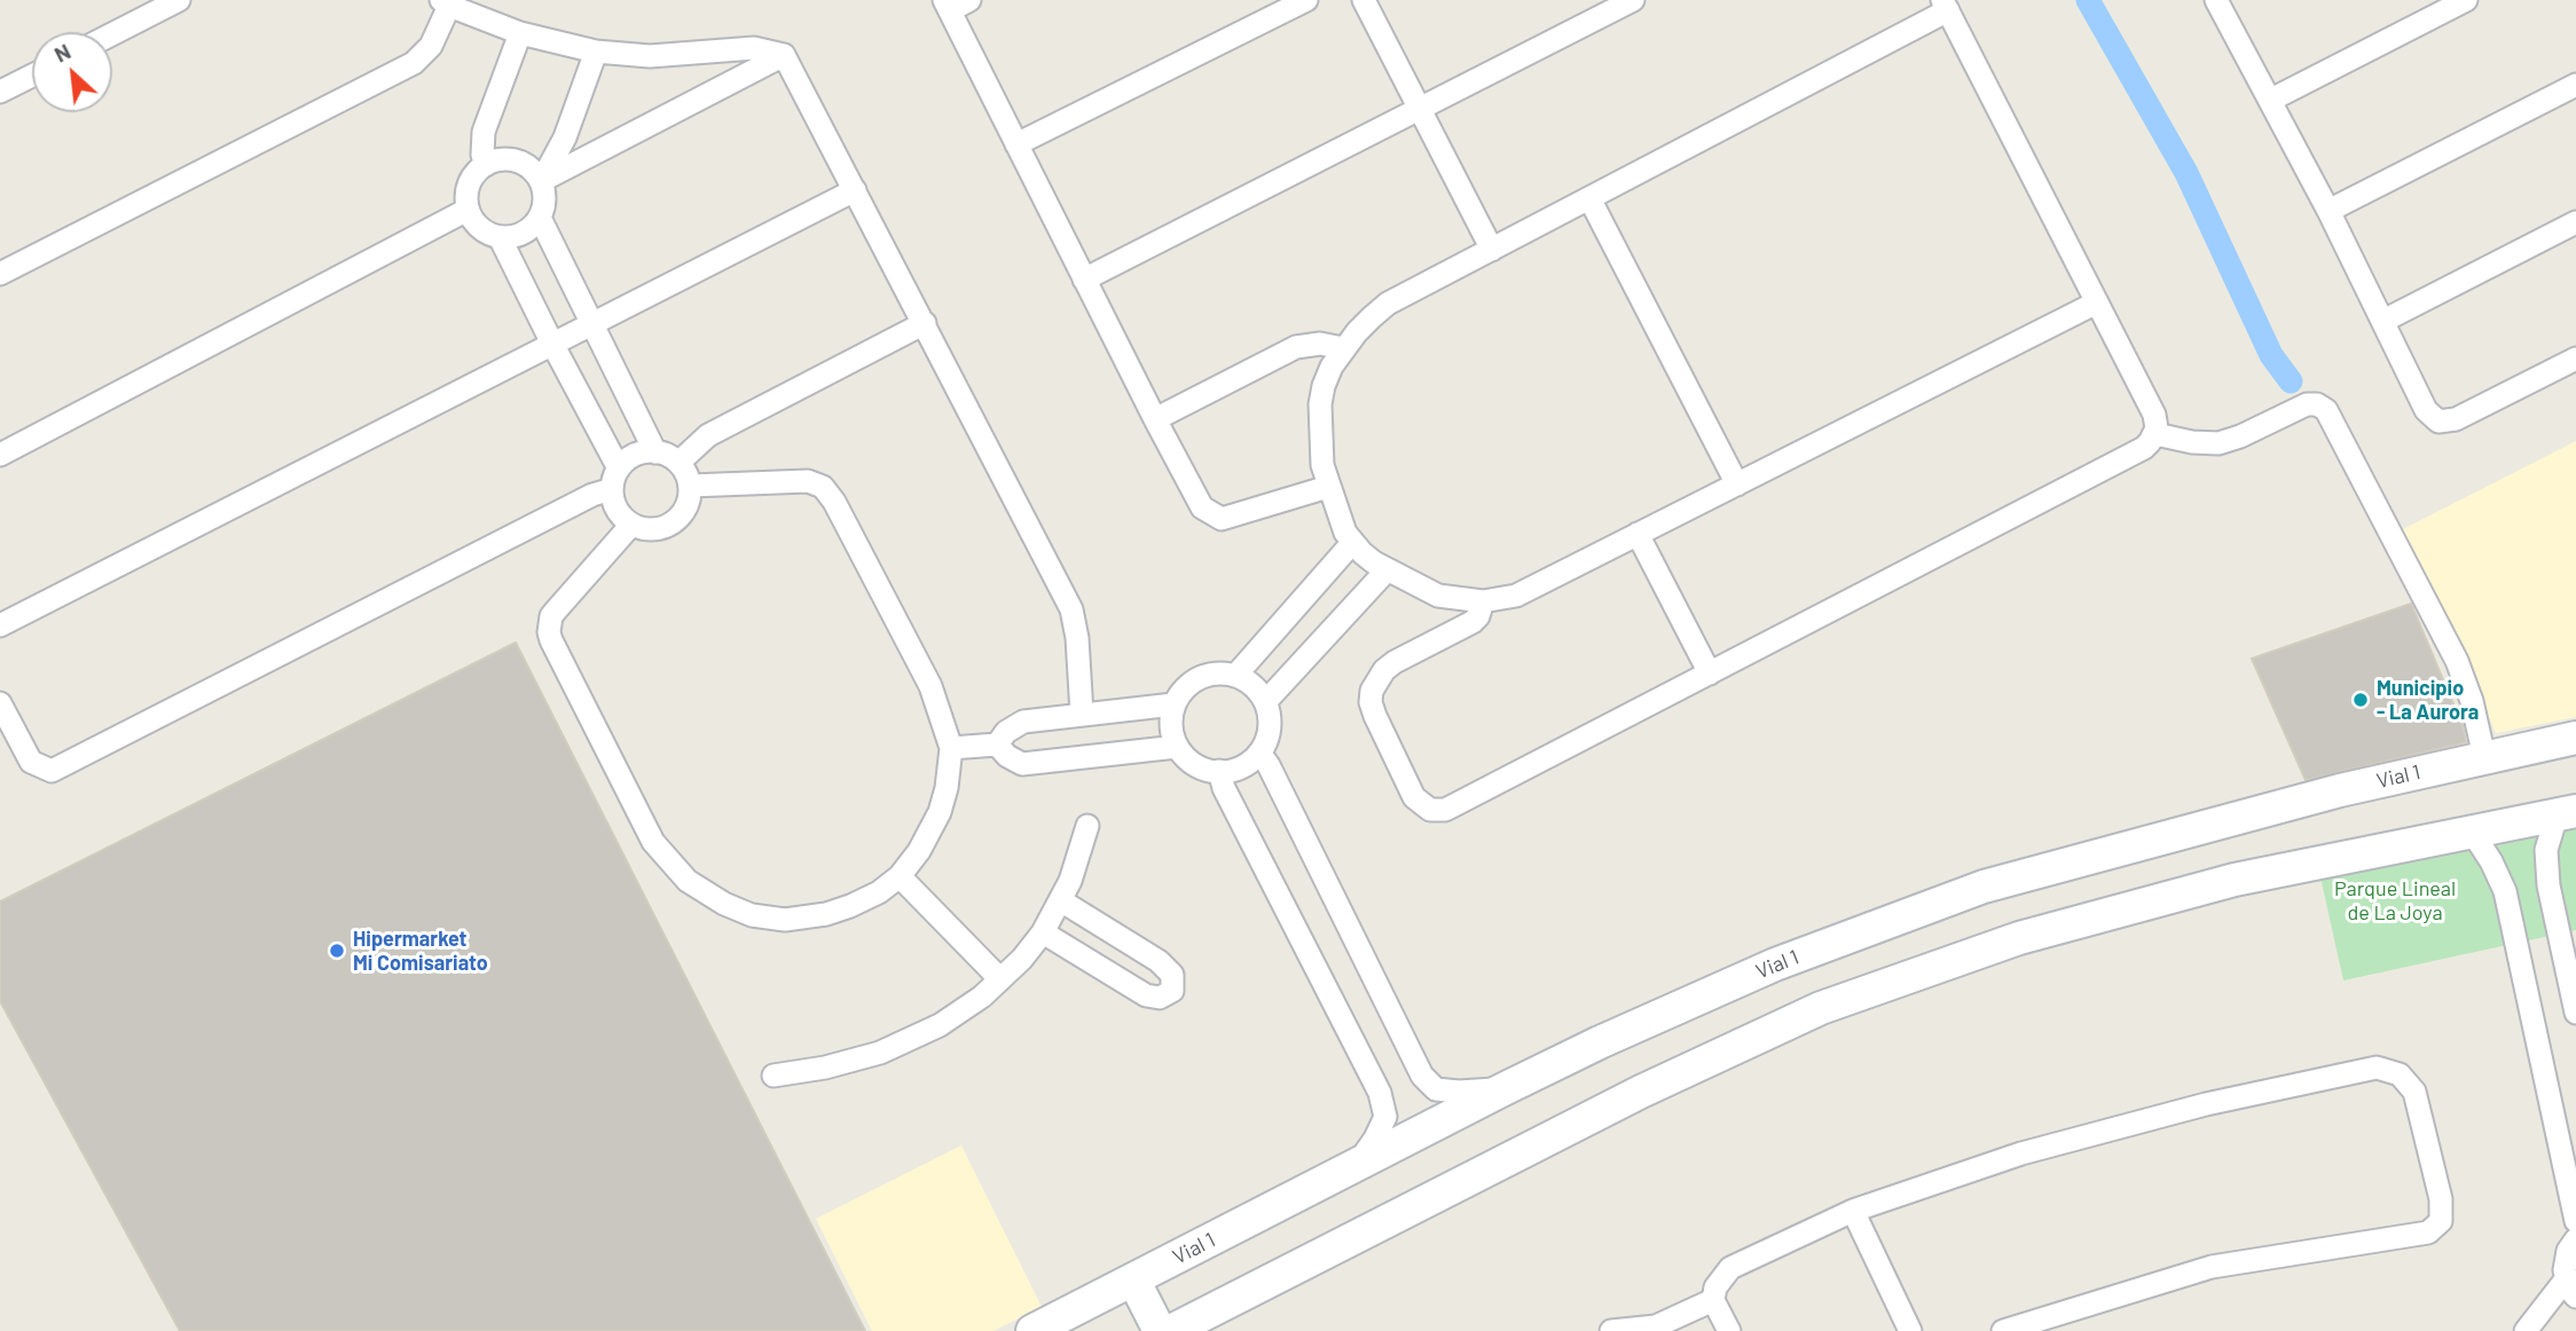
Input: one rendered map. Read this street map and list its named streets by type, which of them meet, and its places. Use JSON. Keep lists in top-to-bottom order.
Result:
{
  "streets": {
    "street": ["Vial 1"]
  },
  "parks": ["Parque Lineal de La Joya"],
  "places": ["Municipio - La Aurora", "Hipermarket Mi Comisariato"],
  "north": "top left"
}
